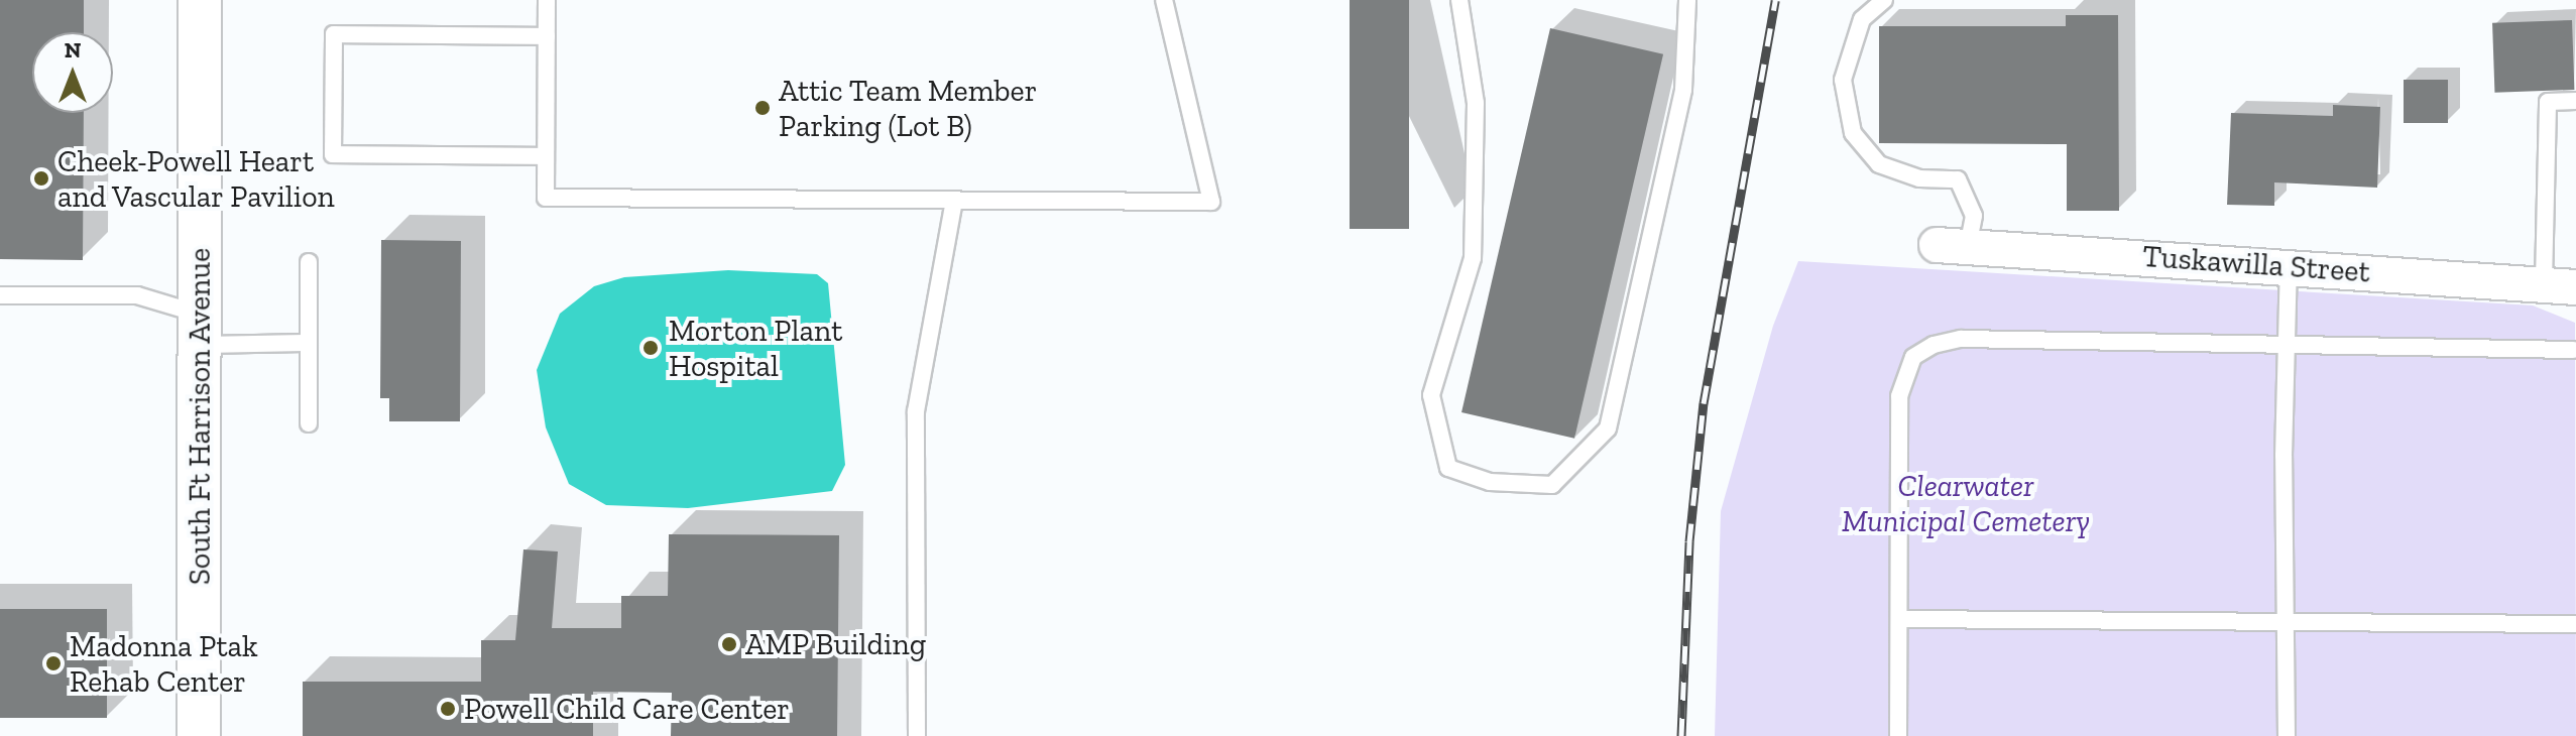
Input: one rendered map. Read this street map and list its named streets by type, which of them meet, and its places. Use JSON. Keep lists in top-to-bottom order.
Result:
{
  "streets": {
    "street": ["Tuskawilla Street", "South Ft Harrison Avenue"]
  },
  "parks": ["Clearwater Municipal Cemetery"],
  "places": [
    "Attic Team Member Parking (Lot B)",
    "Cheek-Powell Heart and Vascular Pavilion",
    "Morton Plant Hospital",
    "AMP Building",
    "Madonna Ptak Rehab Center",
    "Powell Child Care Center"
  ],
  "north": "top"
}
